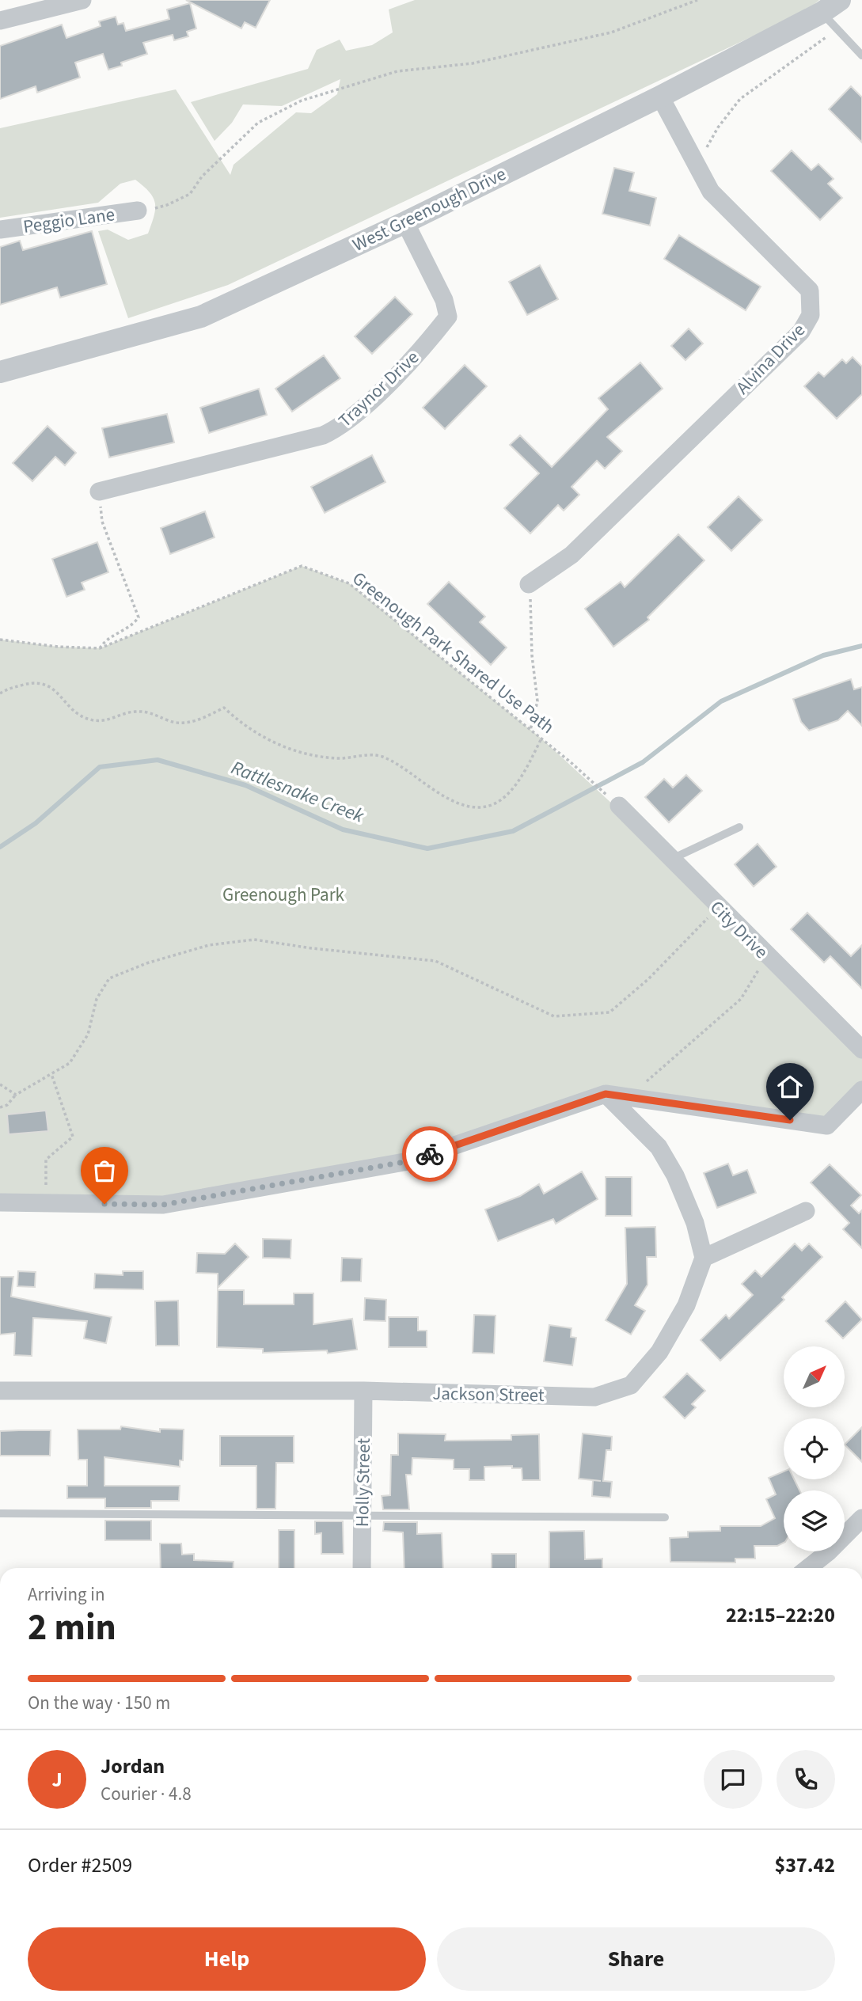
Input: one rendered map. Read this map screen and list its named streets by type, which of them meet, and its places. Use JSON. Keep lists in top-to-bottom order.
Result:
{
  "streets": {
    "street": [
      "West Greenough Drive",
      "Peggio Lane",
      "Alvina Drive",
      "Traynor Drive",
      "City Drive",
      "Jackson Street",
      "Holly Street"
    ],
    "path": ["Greenough Park Shared Use Path"]
  },
  "crossings": [
    ["West Greenough Drive", "Alvina Drive"],
    ["West Greenough Drive", "Traynor Drive"],
    ["Greenough Park Shared Use Path", "City Drive"],
    ["Jackson Street", "Holly Street"]
  ],
  "water": ["Rattlesnake Creek"],
  "parks": ["Greenough Park"],
  "north": "top right",
  "page": {
    "heading": ["2 min", "Arriving in", "22:15–22:20"],
    "panel": [
      "Jordan",
      "Courier · 4.8",
      "Order #2509",
      "$37.42"
    ],
    "bar": "On the way · 150 m",
    "round": "J",
    "buttons": ["Help", "Share"]
  }
}
